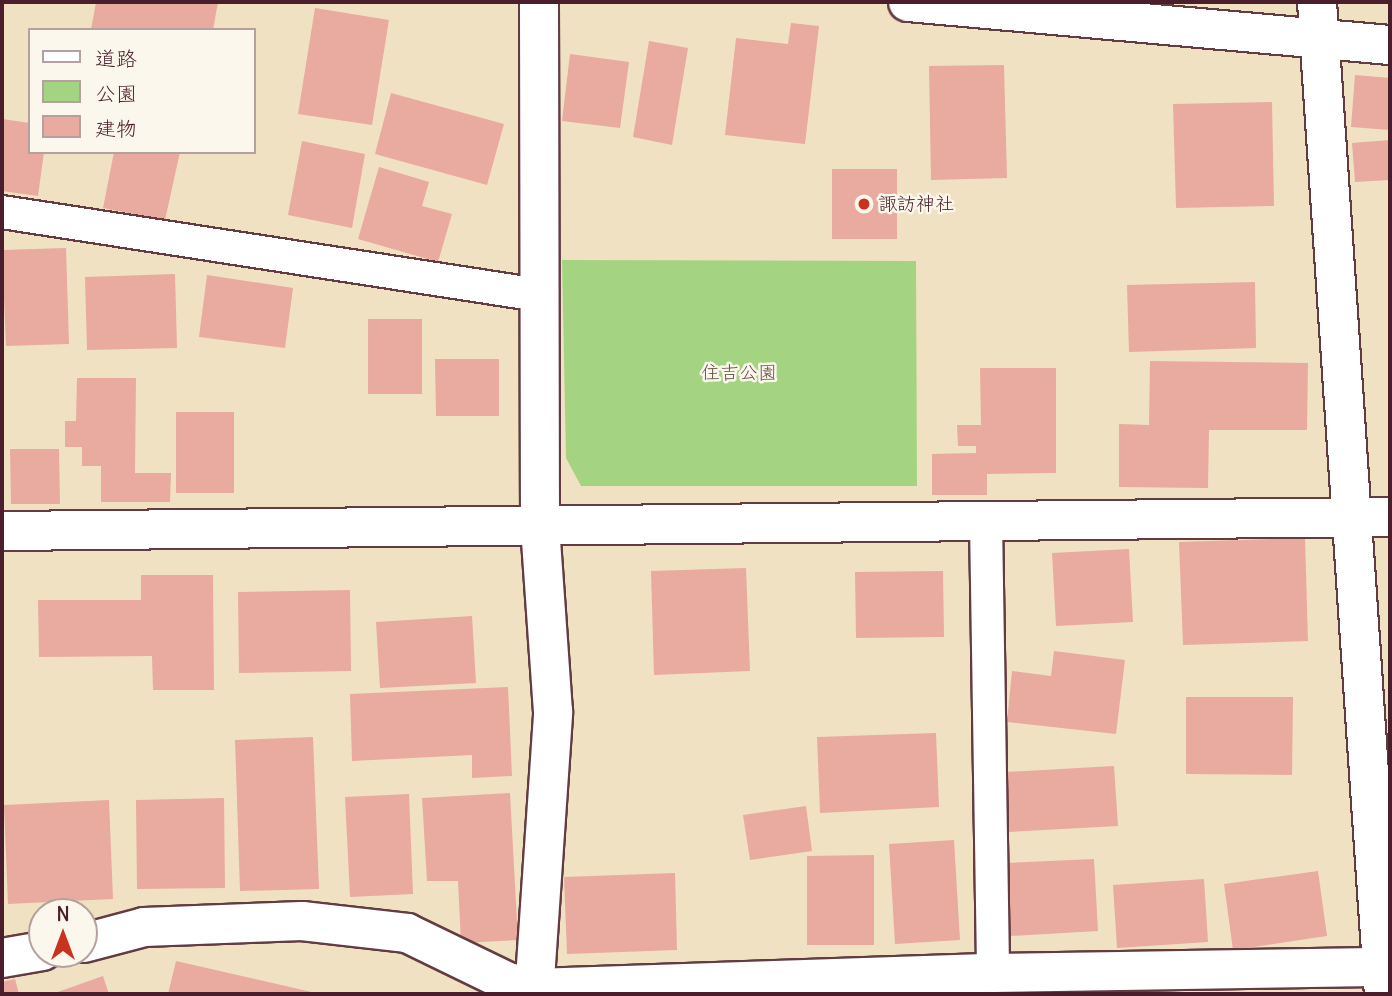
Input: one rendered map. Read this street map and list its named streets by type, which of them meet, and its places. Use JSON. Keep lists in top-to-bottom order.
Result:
{
  "parks": ["住吉公園"],
  "places": ["諏訪神社"],
  "legend": ["道路", "公園", "建物"],
  "north": "top"
}
